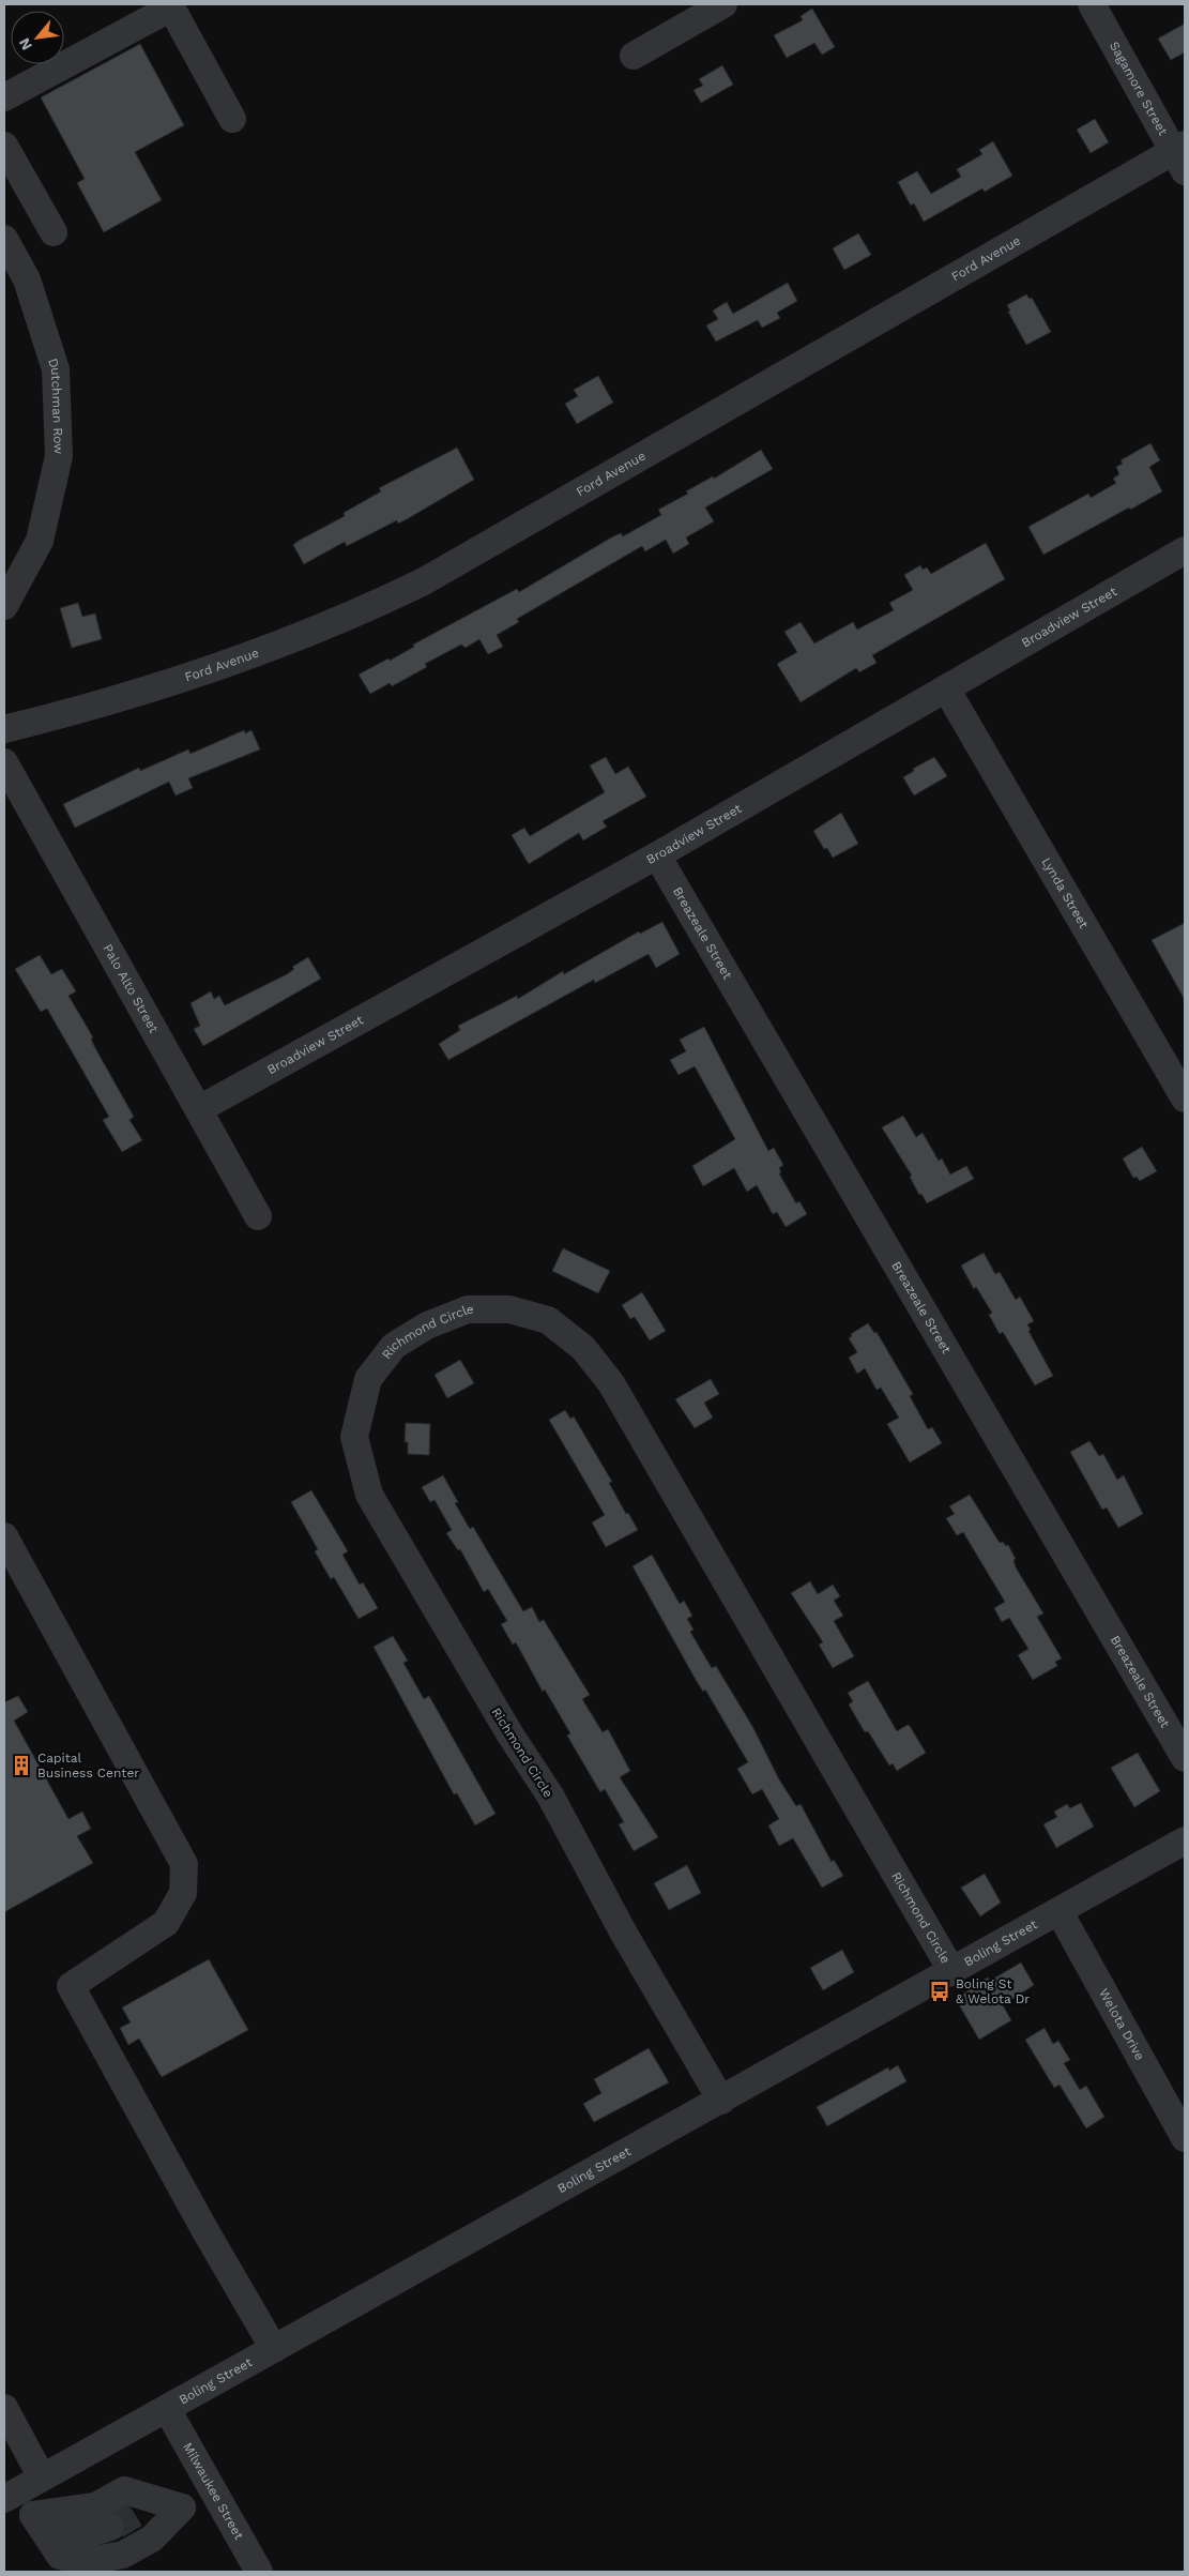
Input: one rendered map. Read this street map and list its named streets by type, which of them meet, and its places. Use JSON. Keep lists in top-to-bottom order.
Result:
{
  "streets": {
    "street": [
      "Sagamore Street",
      "Ford Avenue",
      "Dutchman Row",
      "Broadview Street",
      "Lynda Street",
      "Breazeale Street",
      "Palo Alto Street",
      "Richmond Circle",
      "Boling Street",
      "Welota Drive",
      "Milwaukee Street"
    ]
  },
  "crossings": [
    ["Sagamore Street", "Ford Avenue"],
    ["Broadview Street", "Lynda Street"],
    ["Broadview Street", "Breazeale Street"],
    ["Broadview Street", "Palo Alto Street"],
    ["Richmond Circle", "Boling Street"],
    ["Boling Street", "Welota Drive"],
    ["Boling Street", "Milwaukee Street"]
  ],
  "places": {
    "building": ["Capital Business Center"],
    "bus stop": ["Boling St & Welota Dr"]
  },
  "north": "bottom left"
}
